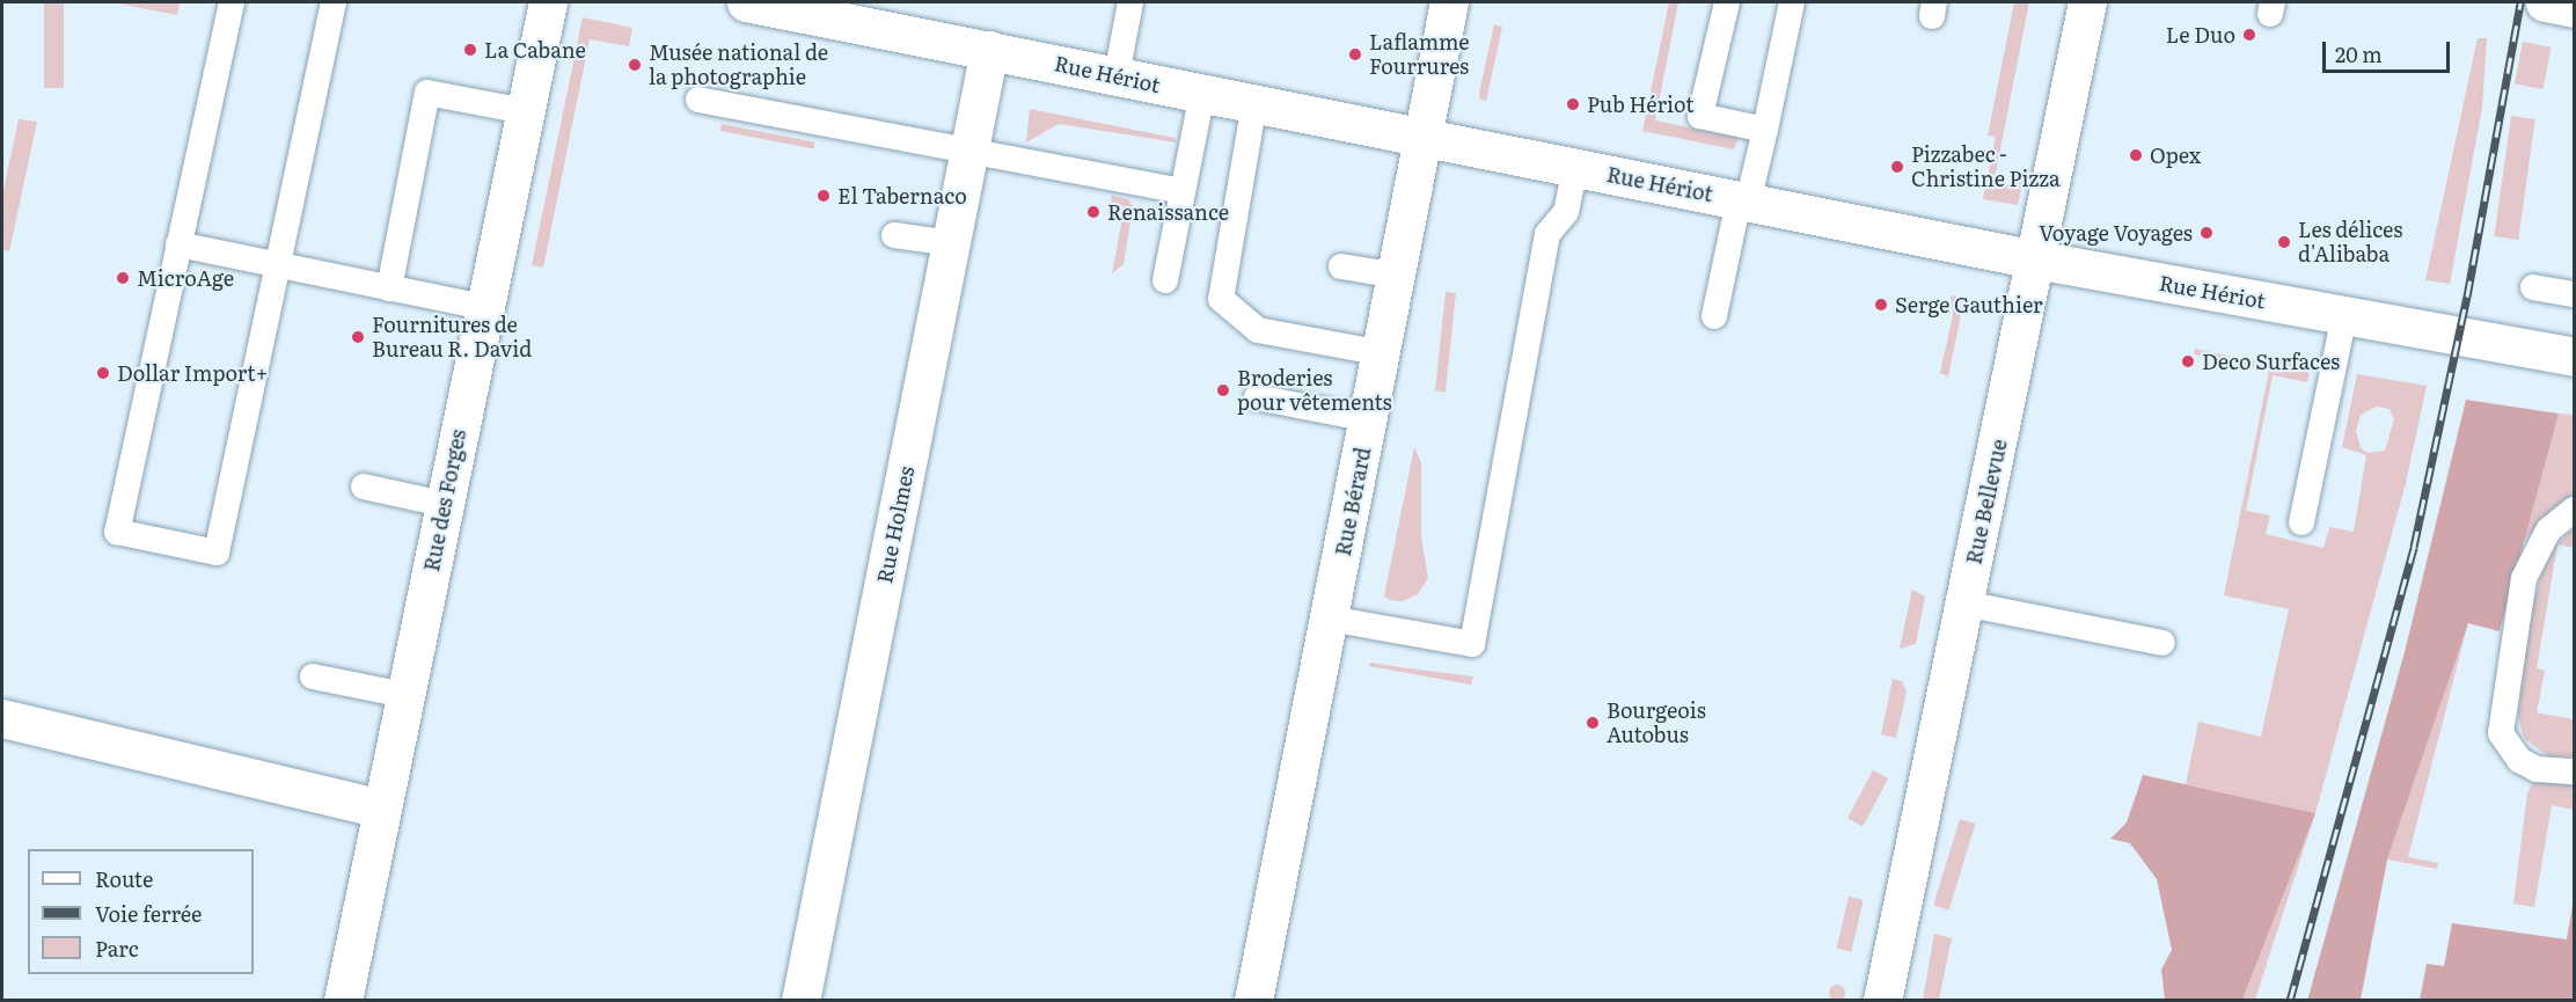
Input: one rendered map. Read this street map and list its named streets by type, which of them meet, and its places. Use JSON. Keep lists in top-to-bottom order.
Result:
{
  "streets": {
    "street": [
      "Rue Hériot",
      "Rue des Forges",
      "Rue Bérard",
      "Rue Bellevue",
      "Rue Holmes"
    ]
  },
  "crossings": [
    ["Rue Hériot", "Rue Bérard"],
    ["Rue Hériot", "Rue Bellevue"],
    ["Rue Hériot", "Rue Holmes"]
  ],
  "places": [
    "Le Duo",
    "La Cabane",
    "Laflamme Fourrures",
    "Musée national de la photographie",
    "Pub Hériot",
    "Opex",
    "Pizzabec - Christine Pizza",
    "El Tabernaco",
    "Renaissance",
    "Voyage Voyages",
    "Les délices d'Alibaba",
    "MicroAge",
    "Serge Gauthier",
    "Fournitures de Bureau R. David",
    "Deco Surfaces",
    "Dollar Import+",
    "Broderies pour vêtements",
    "Bourgeois Autobus"
  ],
  "legend": ["Route", "Voie ferrée", "Parc"],
  "scale_bar": "20 m"
}
